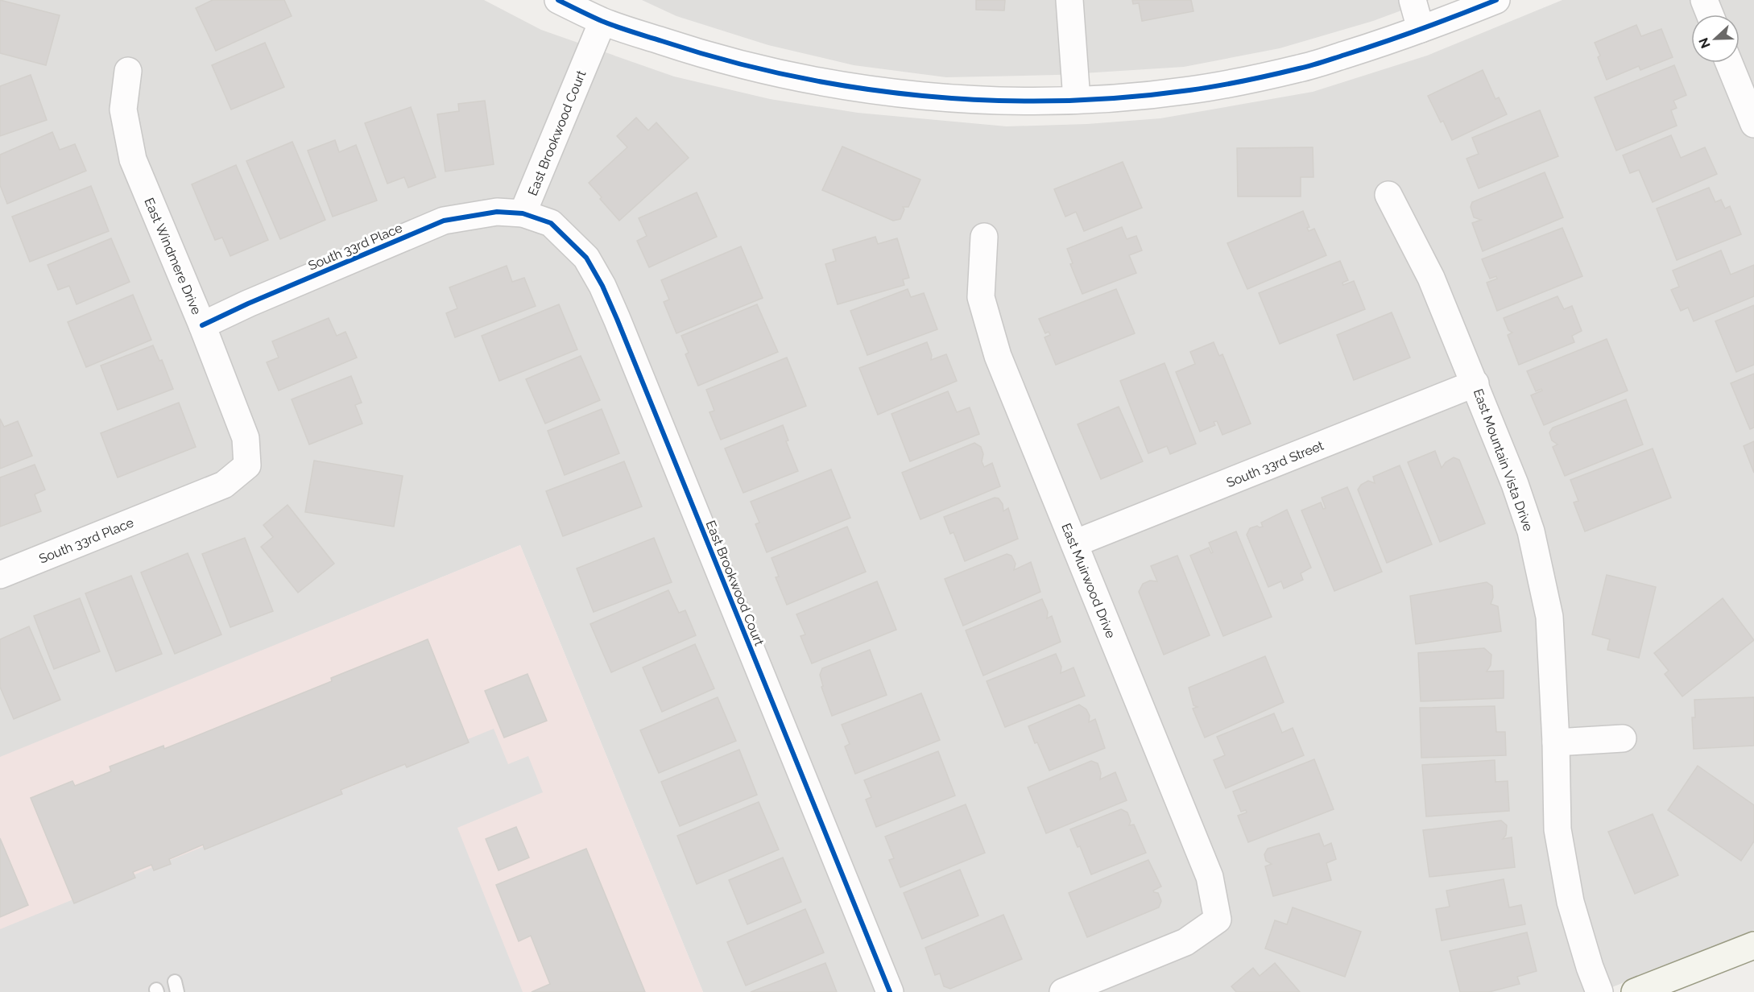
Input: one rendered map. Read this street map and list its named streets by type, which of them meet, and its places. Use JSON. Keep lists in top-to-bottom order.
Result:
{
  "streets": {
    "street": [
      "East Brookwood Court",
      "South 33rd Place",
      "East Windmere Drive",
      "East Mountain Vista Drive",
      "South 33rd Street",
      "East Muirwood Drive"
    ]
  },
  "crossings": [
    ["East Brookwood Court", "South 33rd Place"],
    ["South 33rd Place", "East Windmere Drive"],
    ["East Mountain Vista Drive", "South 33rd Street"],
    ["South 33rd Street", "East Muirwood Drive"]
  ],
  "north": "left"
}
